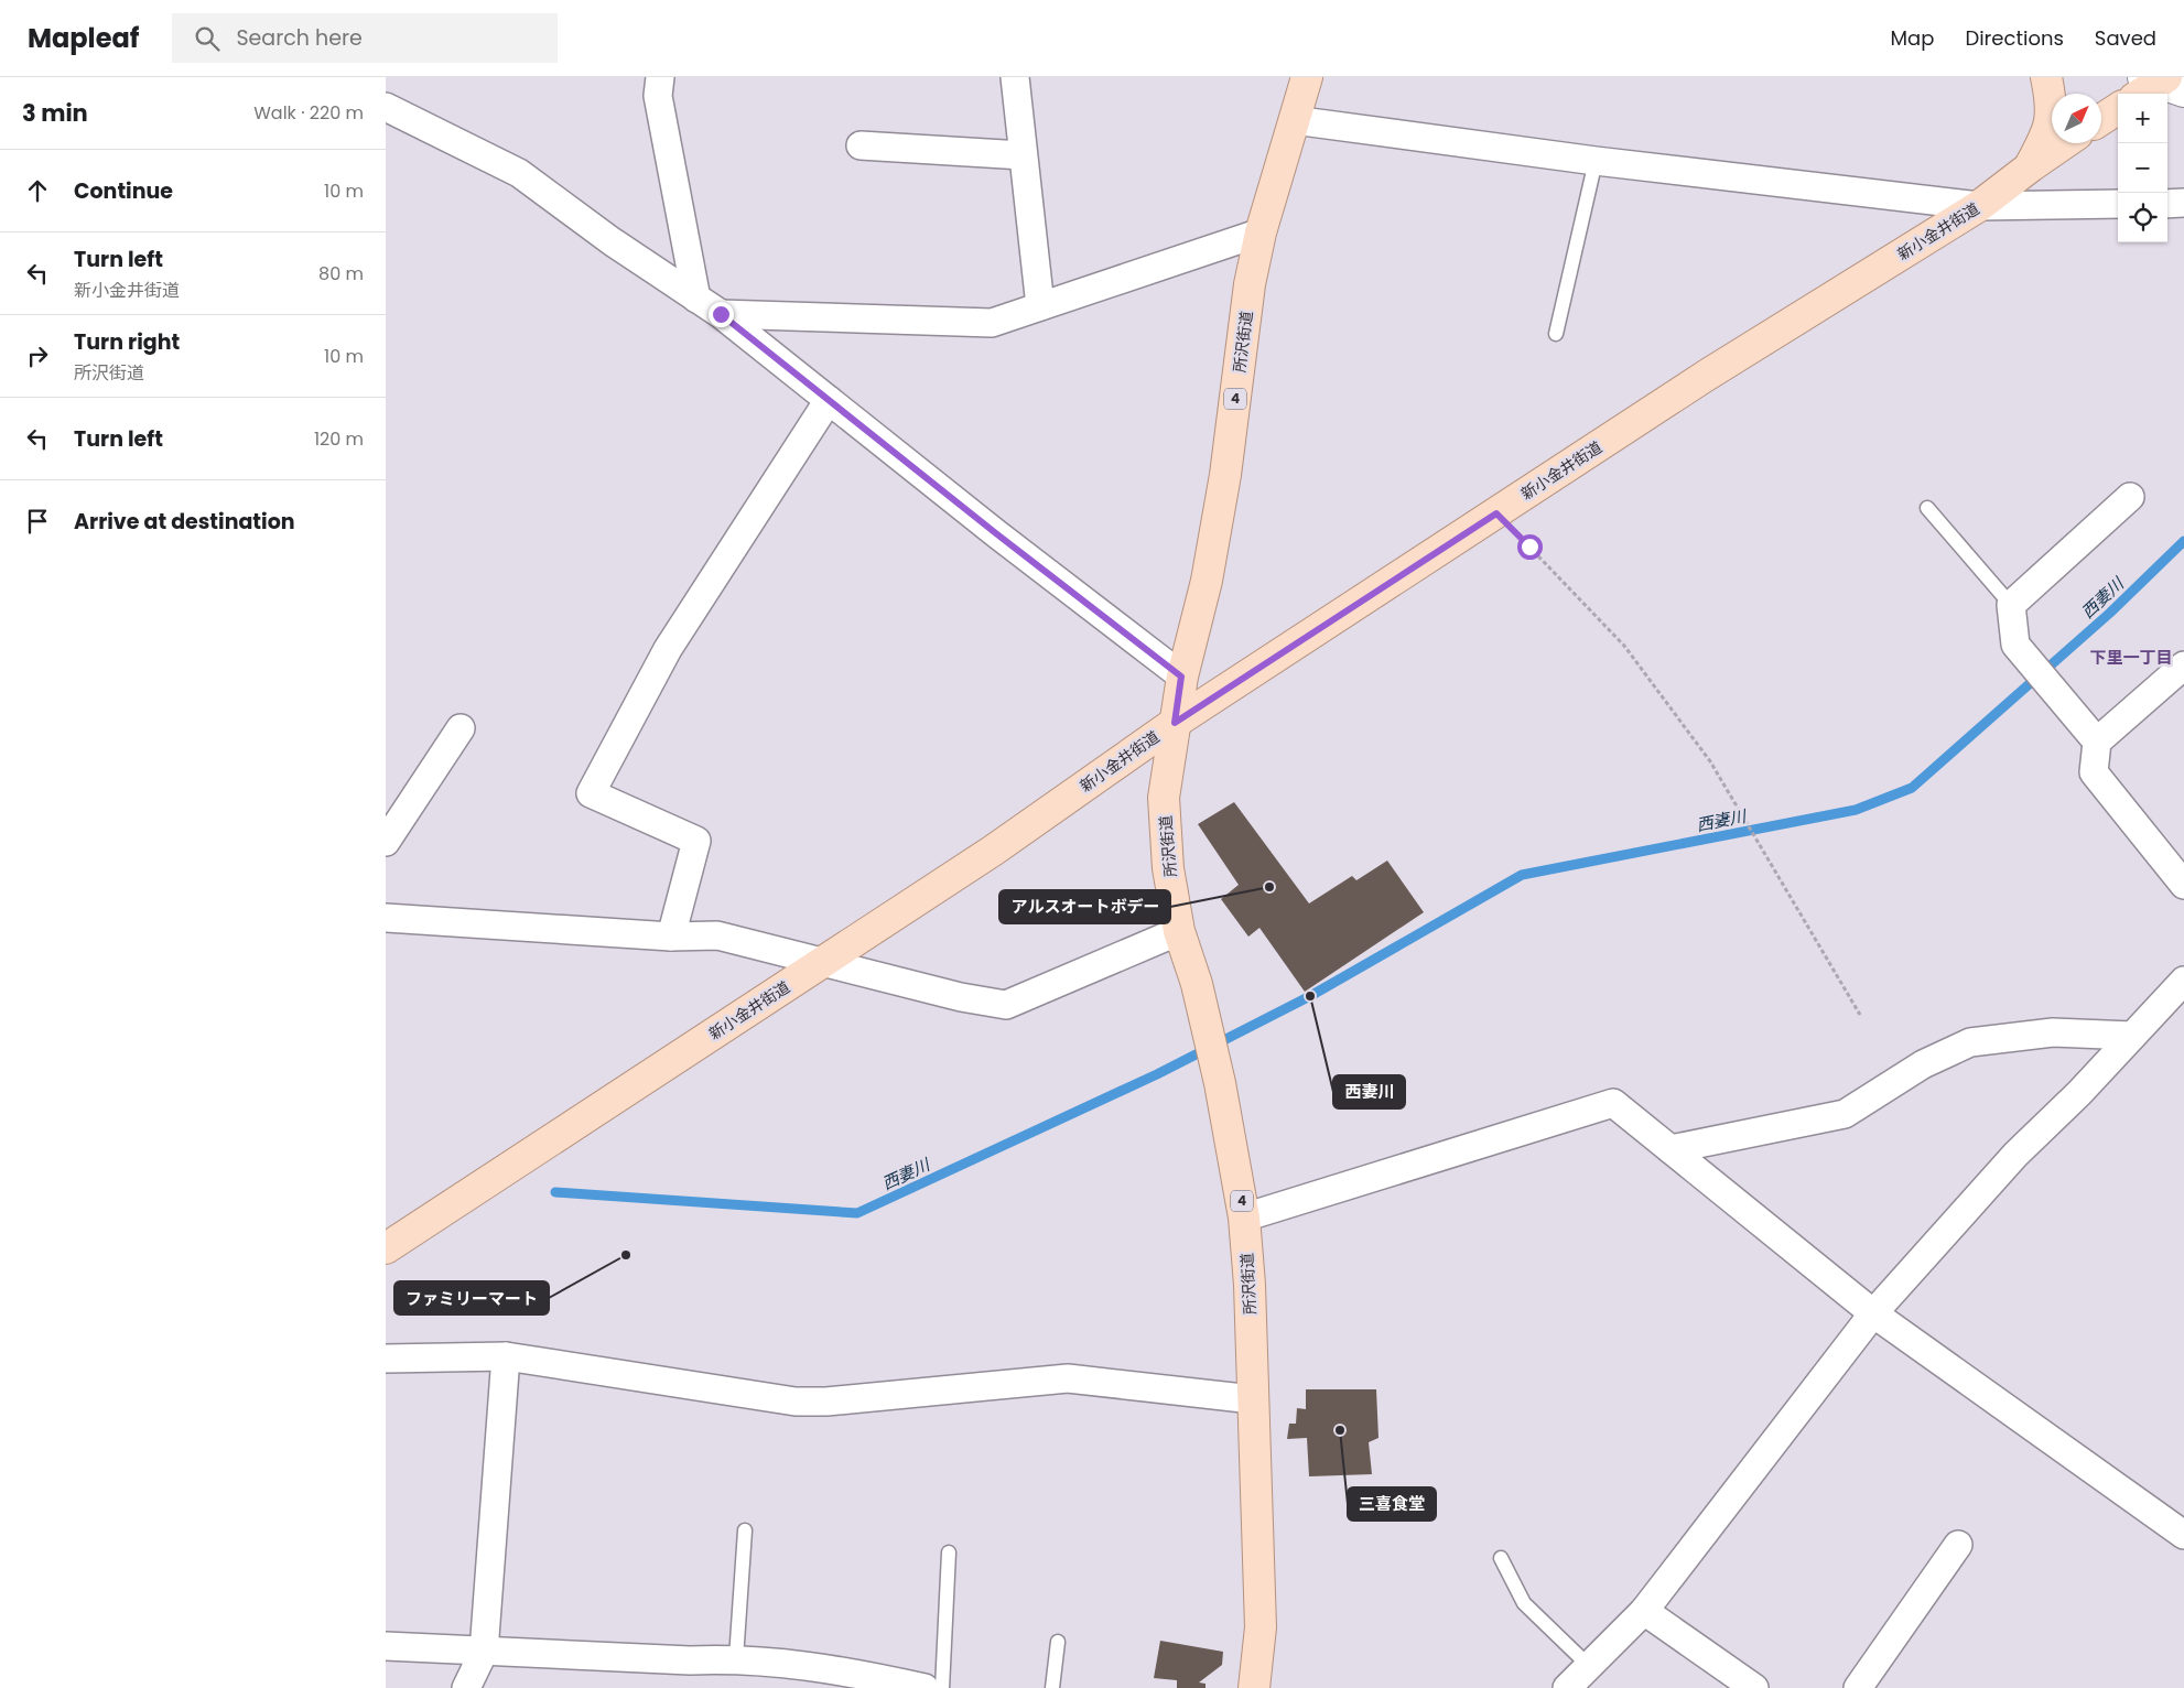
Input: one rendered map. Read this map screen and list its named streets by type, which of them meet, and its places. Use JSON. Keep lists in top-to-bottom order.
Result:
{
  "streets": {
    "main road": ["新小金井街道", "所沢街道", "4"]
  },
  "crossings": [
    ["新小金井街道", "所沢街道"]
  ],
  "districts": ["下里一丁目"],
  "water": ["西妻川"],
  "places": [
    "アルスオートボデー",
    "西妻川",
    "ファミリーマート",
    "三喜食堂"
  ],
  "north": "top right",
  "page": {
    "header": "Mapleaf",
    "search": "Search here",
    "nav": ["Map", "Directions", "Saved"],
    "heading": ["3 min", "Walk · 220 m"],
    "map_buttons": ["+", "−"],
    "list": [
      ["Continue", "10 m"],
      ["Turn left", "新小金井街道", "80 m"],
      ["Turn right", "所沢街道", "10 m"],
      ["Turn left", "120 m"],
      "Arrive at destination"
    ]
  }
}
